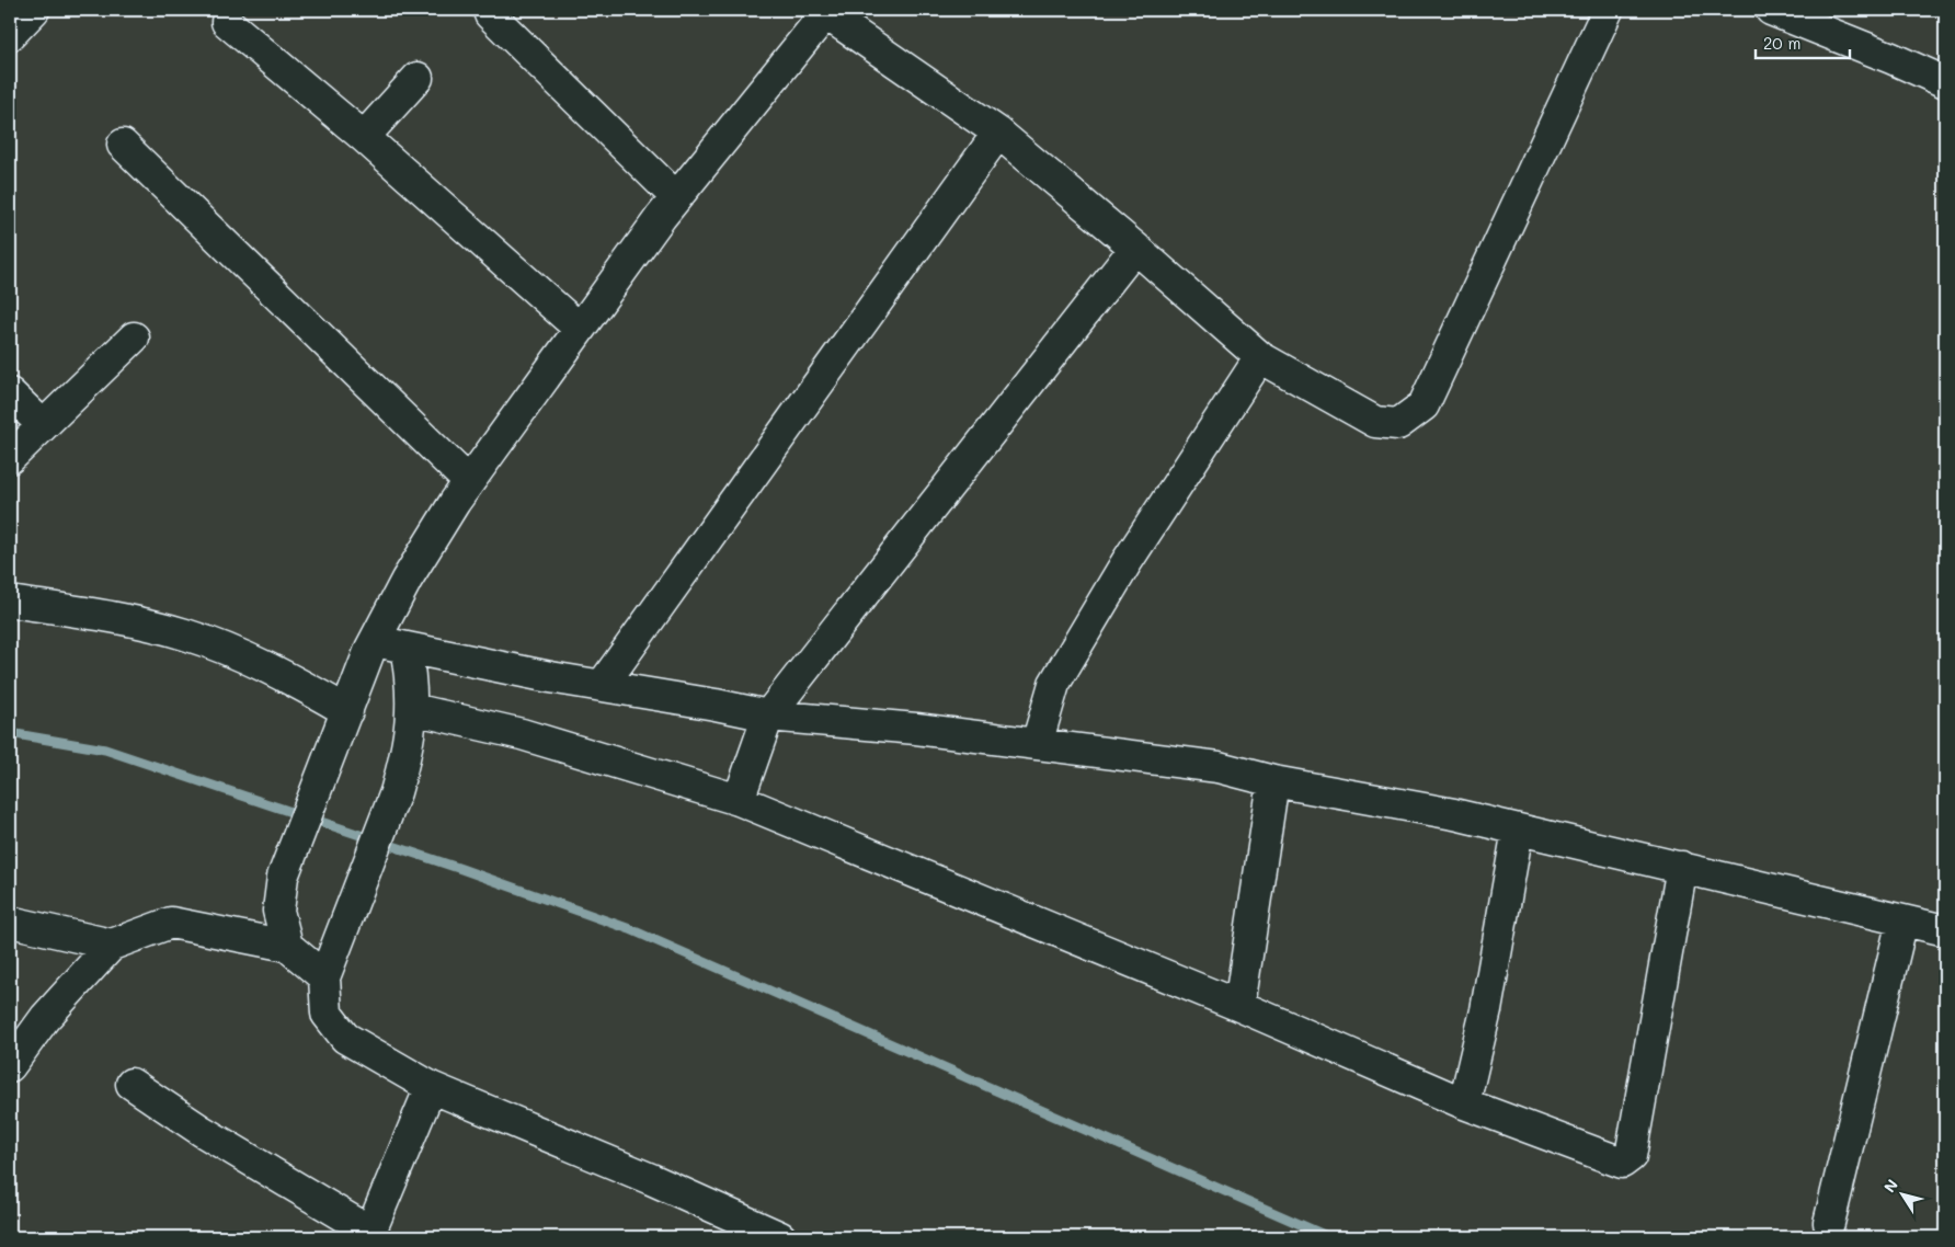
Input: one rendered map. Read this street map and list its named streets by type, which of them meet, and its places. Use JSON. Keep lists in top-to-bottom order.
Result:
{
  "scale_bar": "20 m",
  "north": "top left"
}
